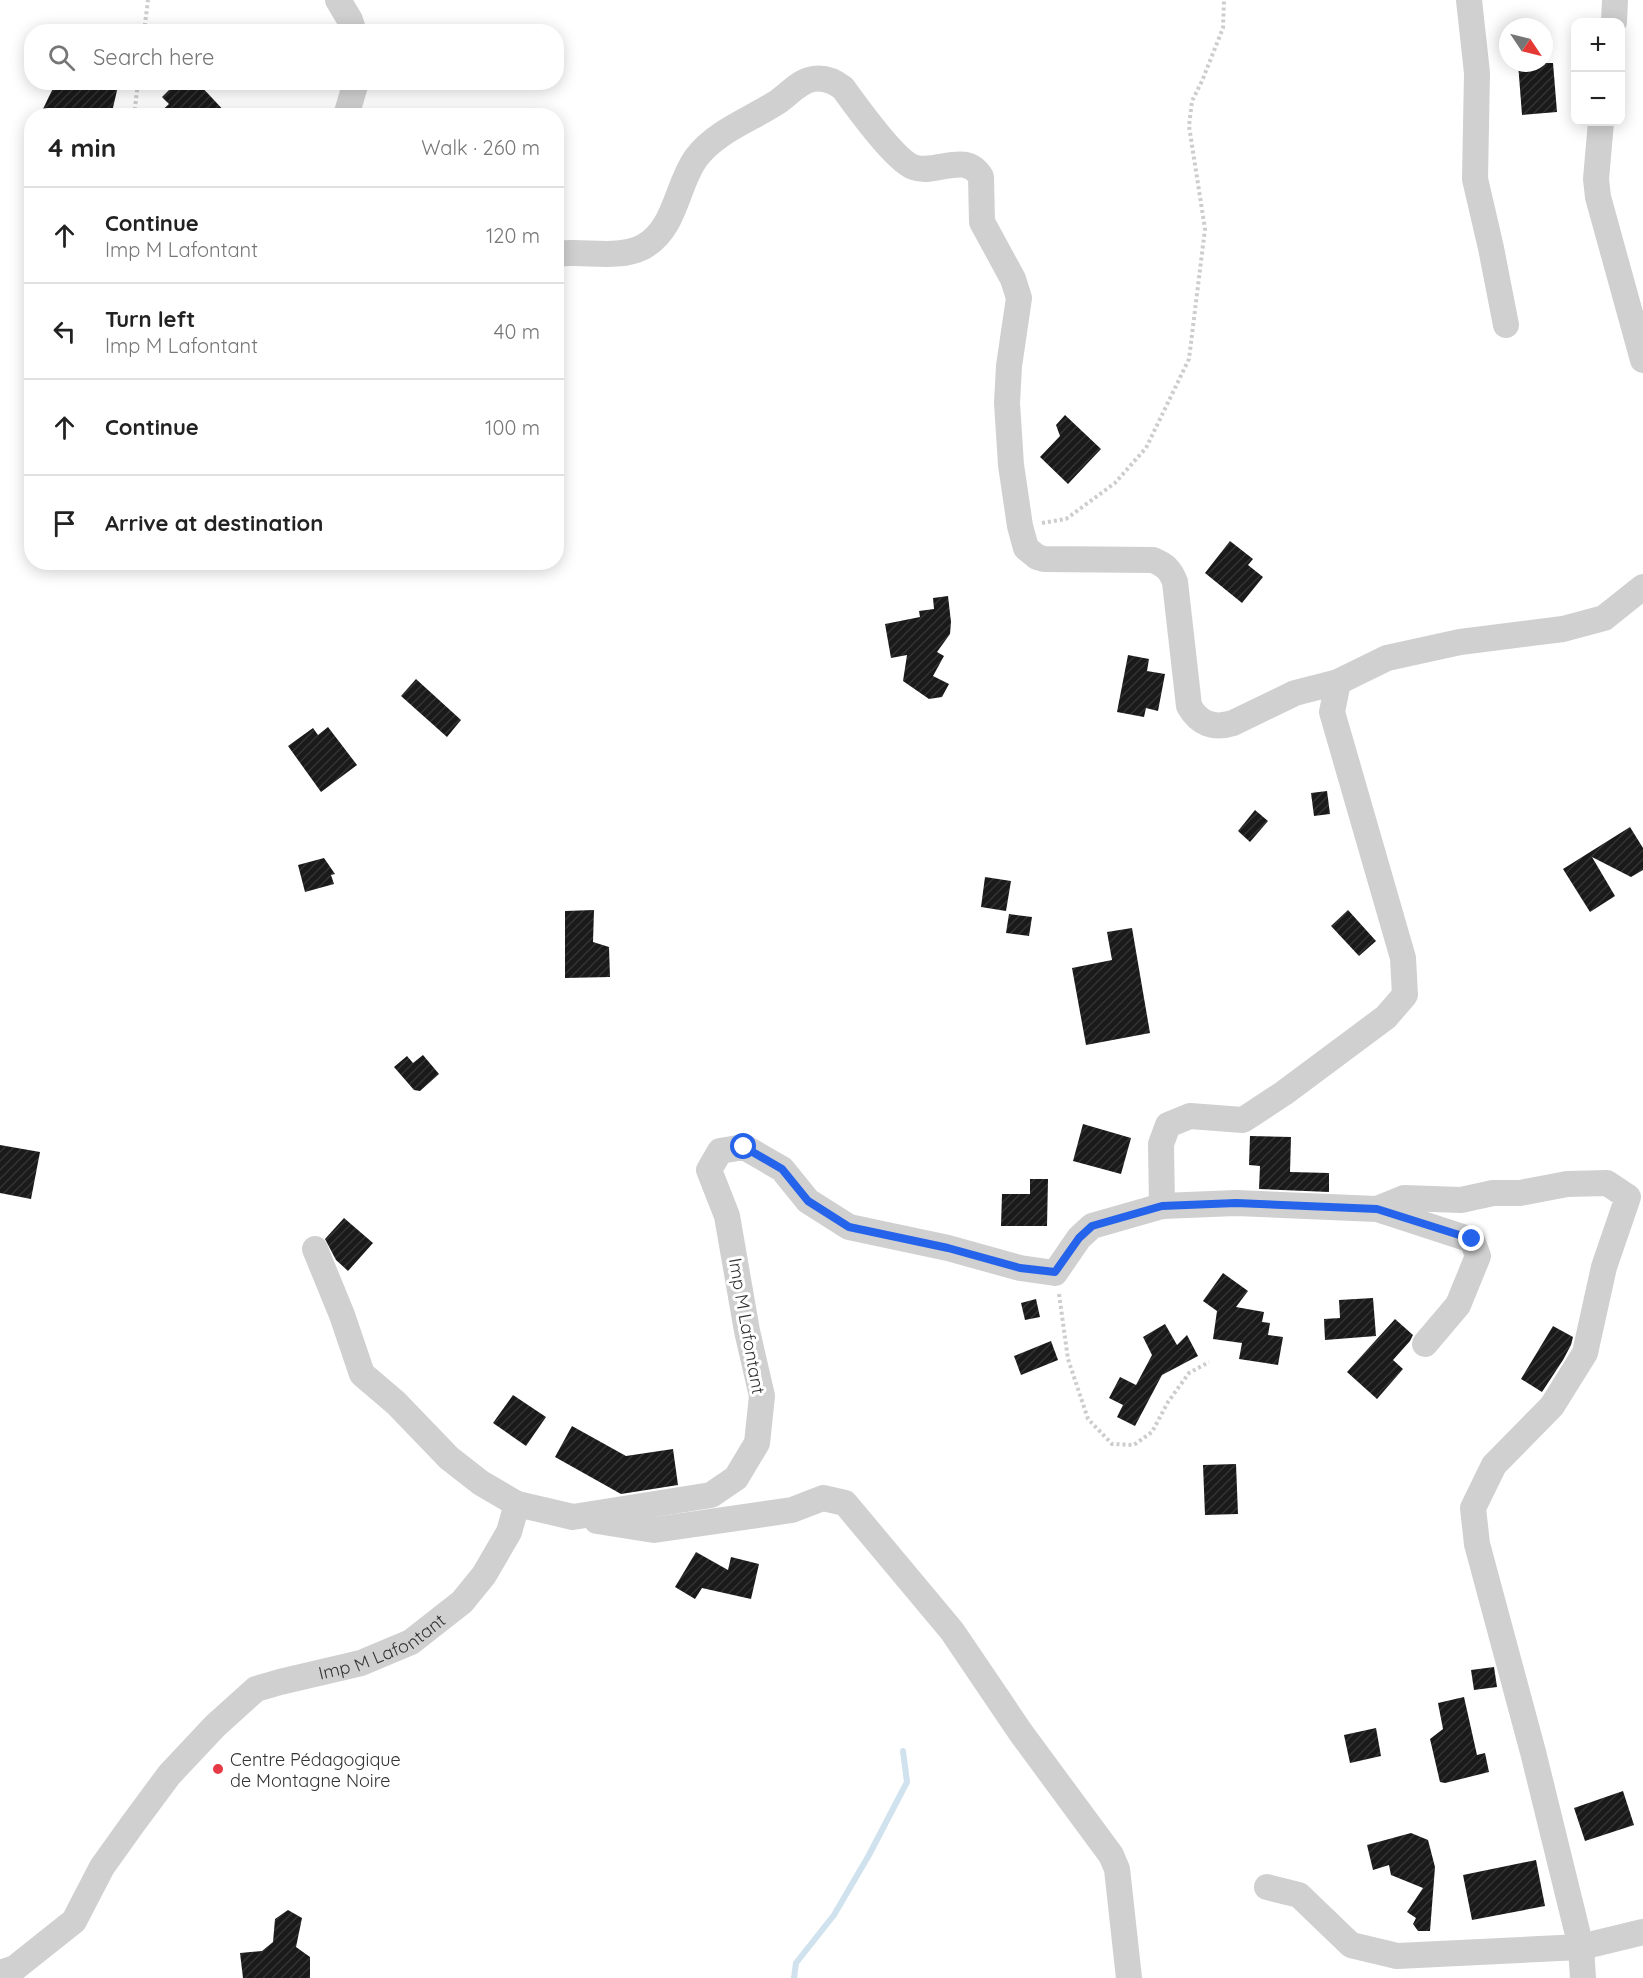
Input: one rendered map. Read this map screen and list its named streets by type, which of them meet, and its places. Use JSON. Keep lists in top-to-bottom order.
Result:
{
  "streets": {
    "street": ["Imp M Lafontant"]
  },
  "places": ["Centre Pédagogique de Montagne Noire"],
  "north": "bottom right",
  "page": {
    "map_buttons": ["+", "−"],
    "search": "Search here",
    "heading": ["4 min", "Walk · 260 m"],
    "list": [
      ["Continue", "Imp M Lafontant", "120 m"],
      ["Turn left", "Imp M Lafontant", "40 m"],
      ["Continue", "100 m"],
      "Arrive at destination"
    ]
  }
}
